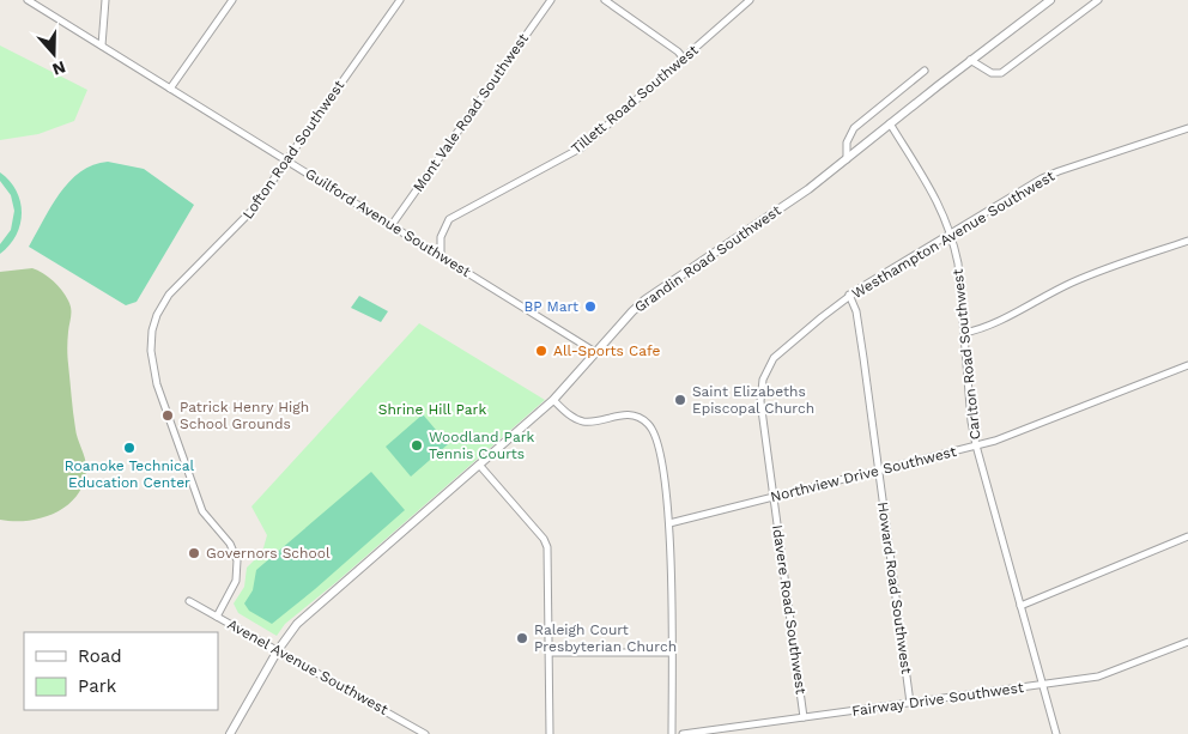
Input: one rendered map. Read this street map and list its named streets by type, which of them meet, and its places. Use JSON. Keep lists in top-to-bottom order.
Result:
{
  "streets": {
    "street": [
      "Tillett Road Southwest",
      "Mont Vale Road Southwest",
      "Lofton Road Southwest",
      "Guilford Avenue Southwest",
      "Westhampton Avenue Southwest",
      "Grandin Road Southwest",
      "Carlton Road Southwest",
      "Northview Drive Southwest",
      "Howard Road Southwest",
      "Idavere Road Southwest",
      "Avenel Avenue Southwest",
      "Fairway Drive Southwest"
    ]
  },
  "crossings": [
    ["Tillett Road Southwest", "Guilford Avenue Southwest"],
    ["Mont Vale Road Southwest", "Guilford Avenue Southwest"],
    ["Lofton Road Southwest", "Guilford Avenue Southwest"],
    ["Lofton Road Southwest", "Avenel Avenue Southwest"],
    ["Guilford Avenue Southwest", "Grandin Road Southwest"],
    ["Westhampton Avenue Southwest", "Carlton Road Southwest"],
    ["Westhampton Avenue Southwest", "Howard Road Southwest"],
    ["Westhampton Avenue Southwest", "Idavere Road Southwest"],
    ["Grandin Road Southwest", "Carlton Road Southwest"],
    ["Grandin Road Southwest", "Avenel Avenue Southwest"],
    ["Carlton Road Southwest", "Northview Drive Southwest"],
    ["Carlton Road Southwest", "Fairway Drive Southwest"],
    ["Northview Drive Southwest", "Howard Road Southwest"],
    ["Northview Drive Southwest", "Idavere Road Southwest"],
    ["Howard Road Southwest", "Fairway Drive Southwest"],
    ["Idavere Road Southwest", "Fairway Drive Southwest"]
  ],
  "parks": ["Shrine Hill Park"],
  "places": [
    "BP Mart",
    "All-Sports Cafe",
    "Saint Elizabeths Episcopal Church",
    "Patrick Henry High School Grounds",
    "Woodland Park Tennis Courts",
    "Roanoke Technical Education Center",
    "Governors School",
    "Raleigh Court Presbyterian Church"
  ],
  "legend": ["Road", "Park"],
  "north": "bottom"
}
